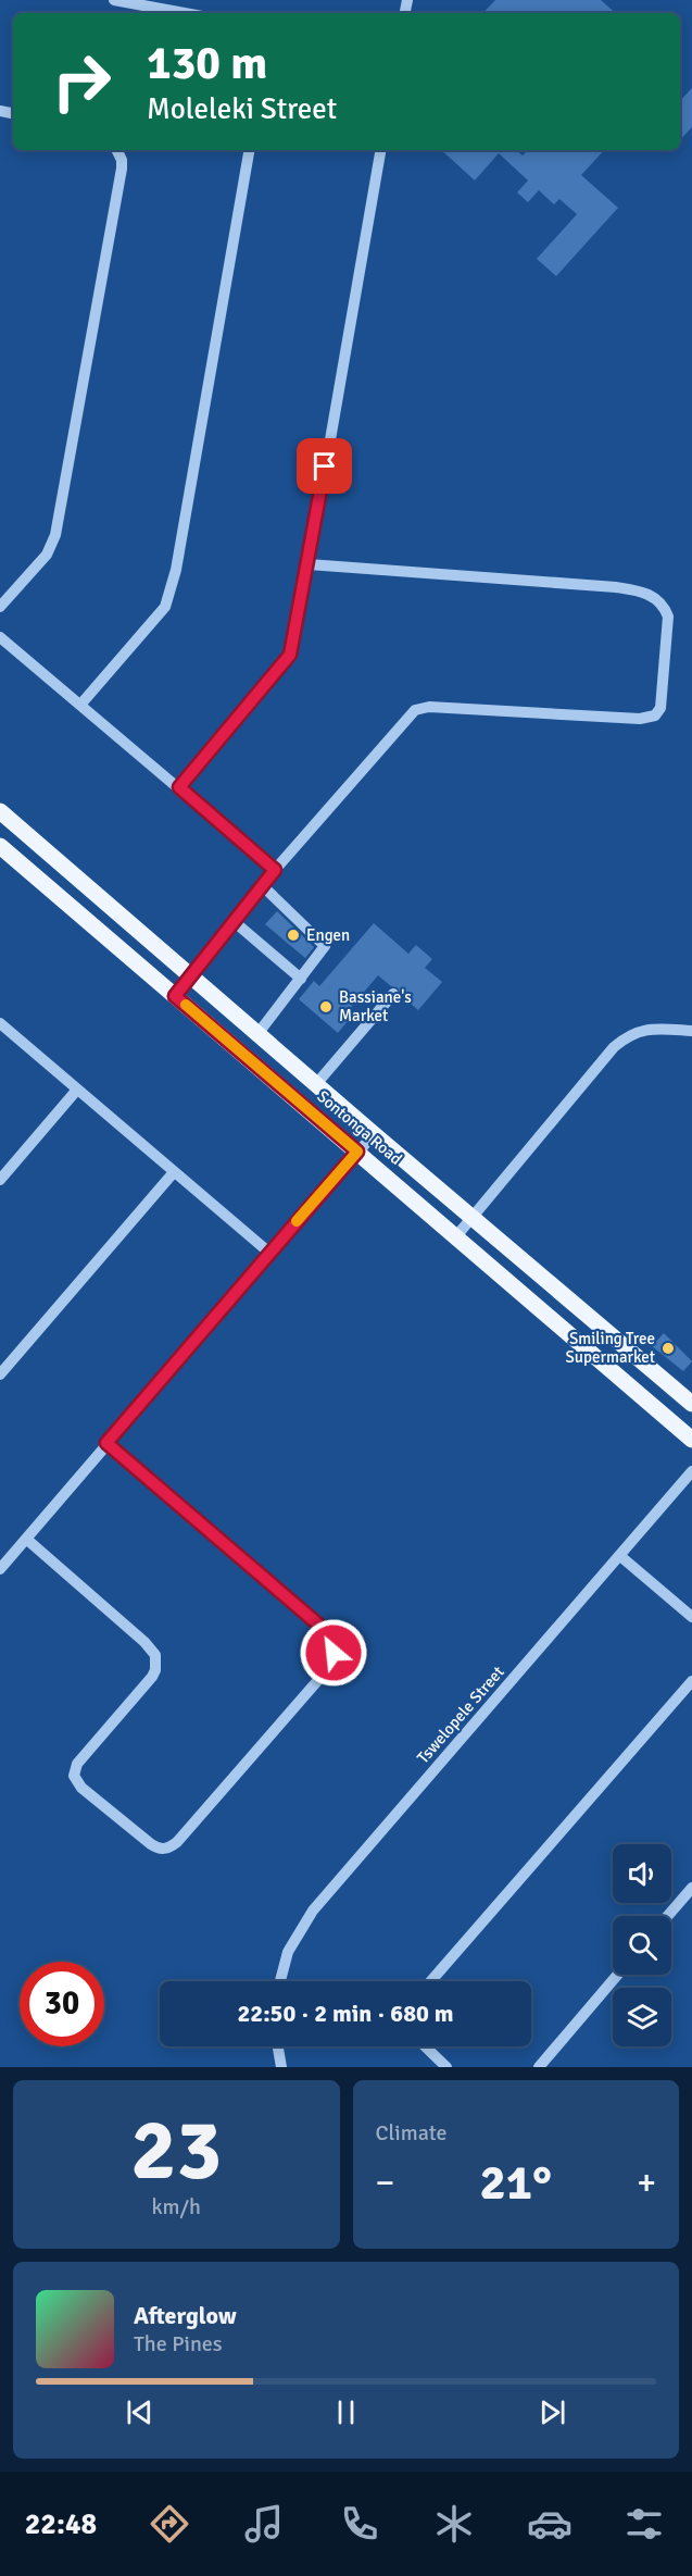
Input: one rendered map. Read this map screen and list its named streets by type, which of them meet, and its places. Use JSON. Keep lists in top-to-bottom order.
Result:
{
  "streets": {
    "main road": ["Sontonga Road"],
    "street": ["Tswelopele Street"]
  },
  "places": ["Engen", "Bassiane's Market", "Smiling Tree Supermarket"],
  "page": {
    "turn": ["130 m", "Moleleki Street"],
    "limit": "30",
    "trip": "22:50 · 2 min · 680 m",
    "tile": [
      ["23", "km/h"],
      "Climate"
    ],
    "heat": ["−", "21°", "+"],
    "song": ["Afterglow", "The Pines"],
    "tabs": "22:48"
  }
}
